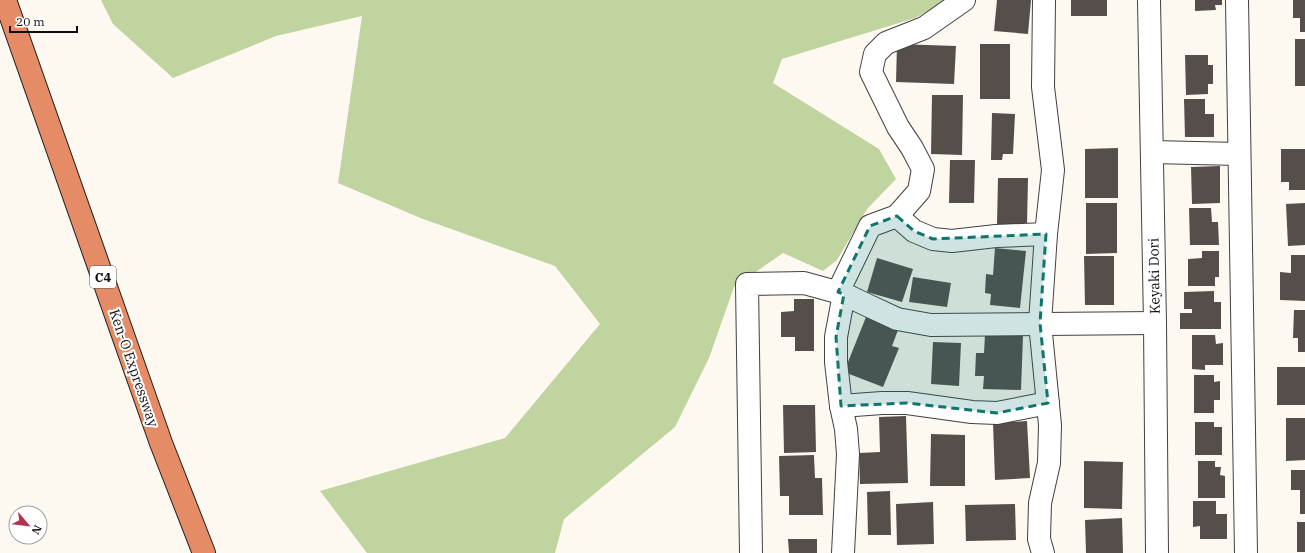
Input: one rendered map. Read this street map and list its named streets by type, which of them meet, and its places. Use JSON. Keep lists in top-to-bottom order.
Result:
{
  "streets": {
    "highway": ["C4", "Ken-O Expressway"],
    "street": ["Keyaki Dori"]
  },
  "scale_bar": "20 m",
  "north": "bottom right"
}
